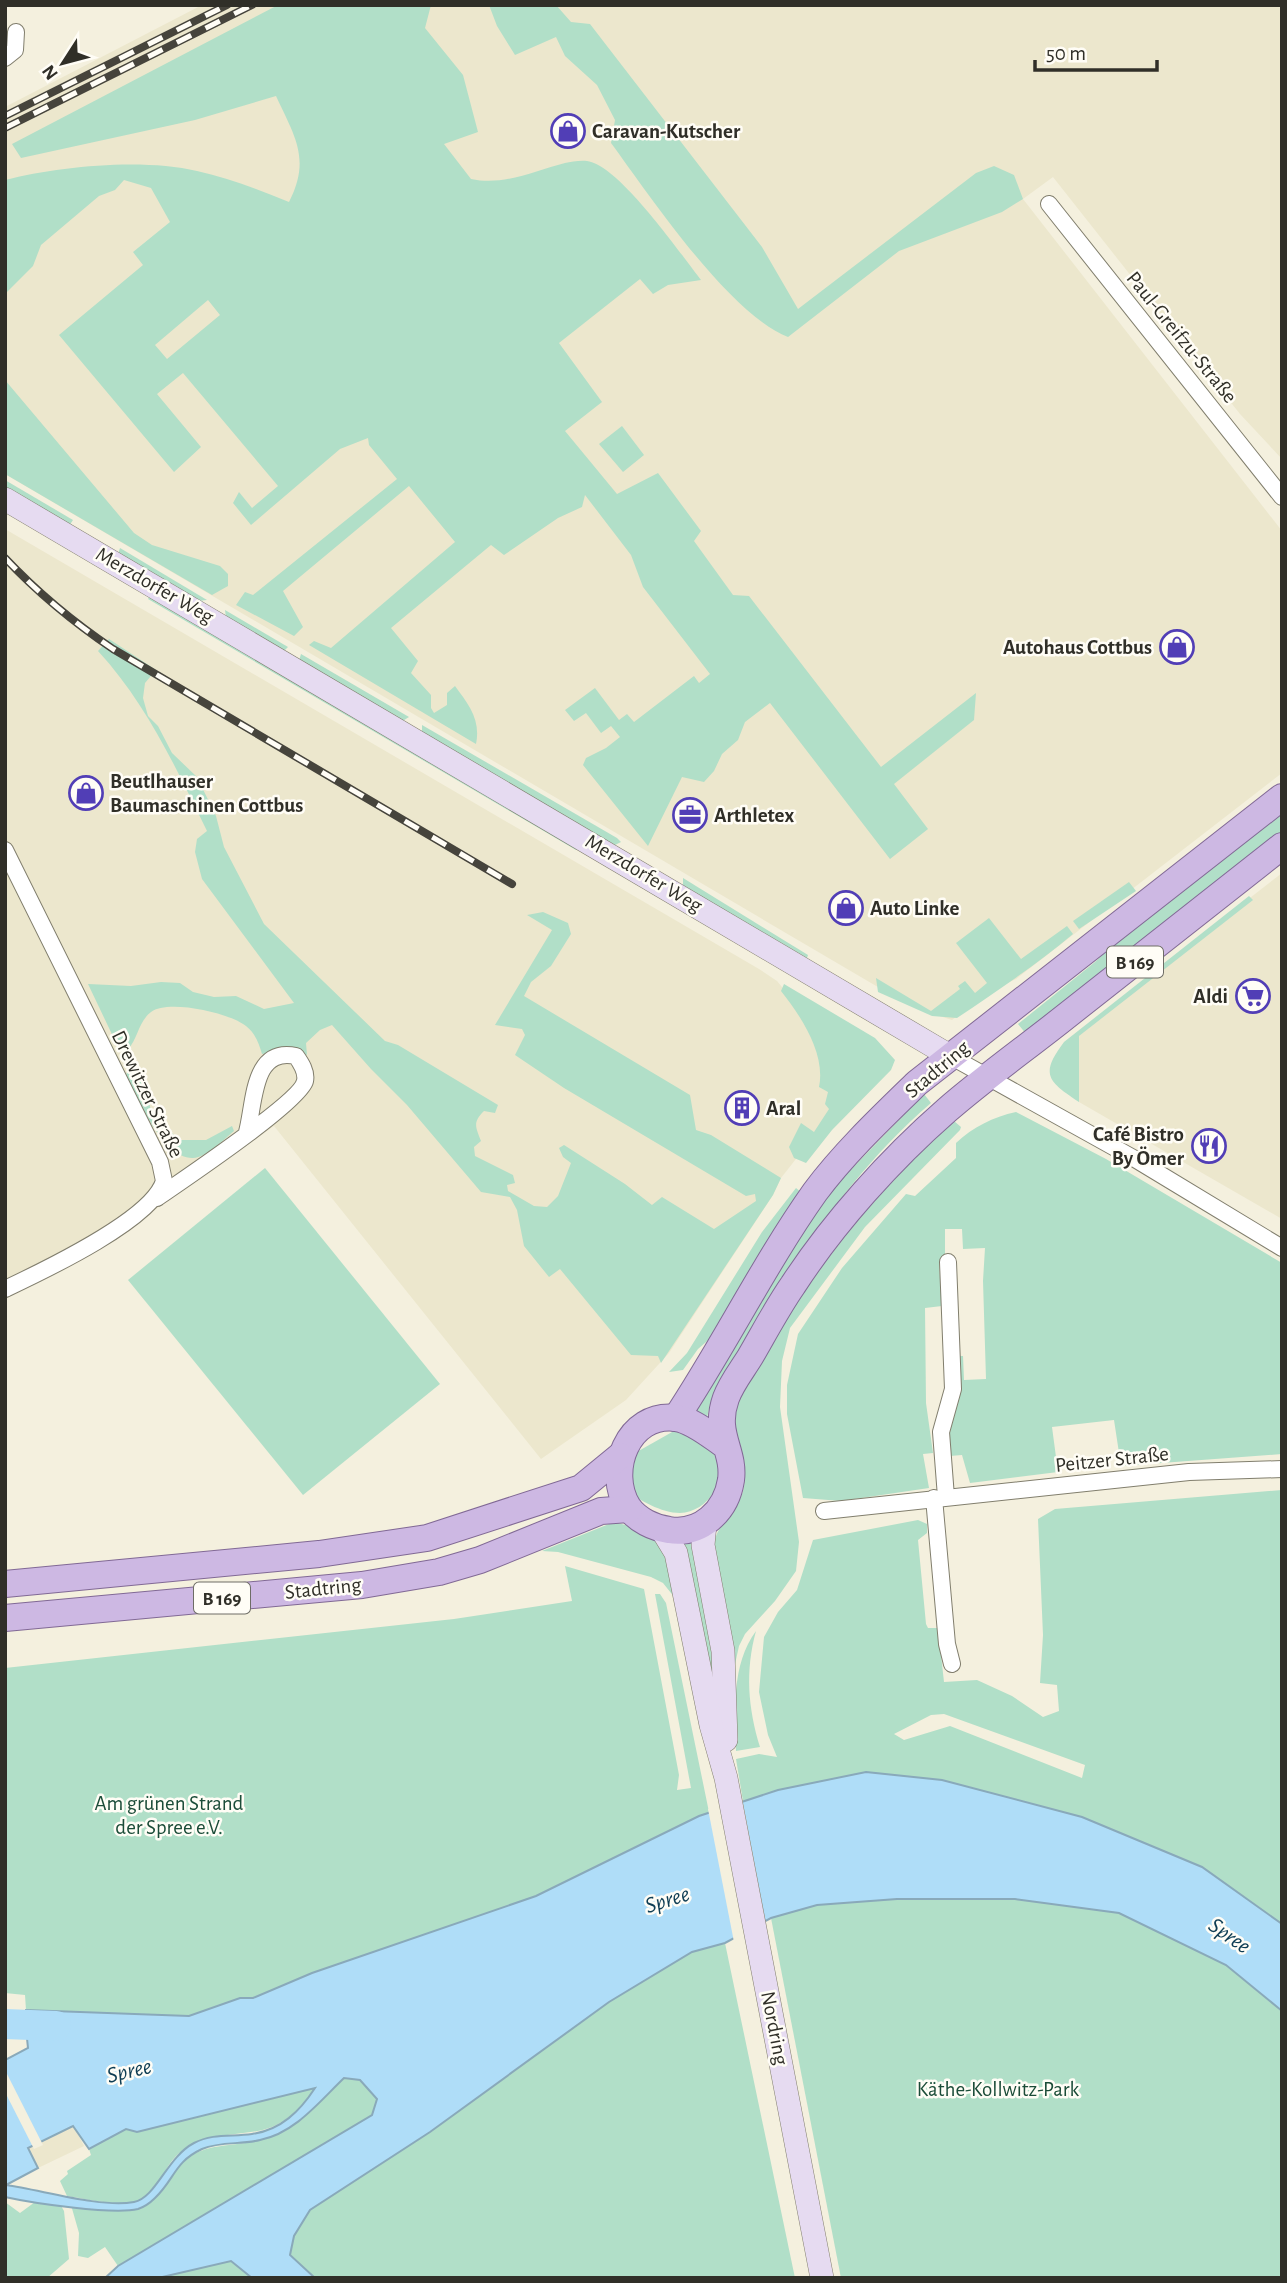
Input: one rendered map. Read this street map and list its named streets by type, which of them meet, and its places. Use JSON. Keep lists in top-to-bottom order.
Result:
{
  "streets": {
    "main road": ["B 169", "Stadtring"],
    "street": [
      "Paul-Greifzu-Straße",
      "Merzdorfer Weg",
      "Drewitzer Straße",
      "Peitzer Straße",
      "Nordring"
    ]
  },
  "crossings": [
    ["Merzdorfer Weg", "Stadtring"],
    ["Stadtring", "Nordring"]
  ],
  "water": ["Spree"],
  "parks": ["Am grünen Strand der Spree e.V.", "Käthe-Kollwitz-Park"],
  "places": {
    "shop": [
      "Caravan-Kutscher",
      "Autohaus Cottbus",
      "Beutlhauser Baumaschinen Cottbus",
      "Auto Linke"
    ],
    "office": ["Arthletex"],
    "supermarket": ["Aldi"],
    "building": ["Aral"],
    "restaurant": ["Café Bistro By Ömer"]
  },
  "scale_bar": "50 m",
  "north": "bottom left"
}
